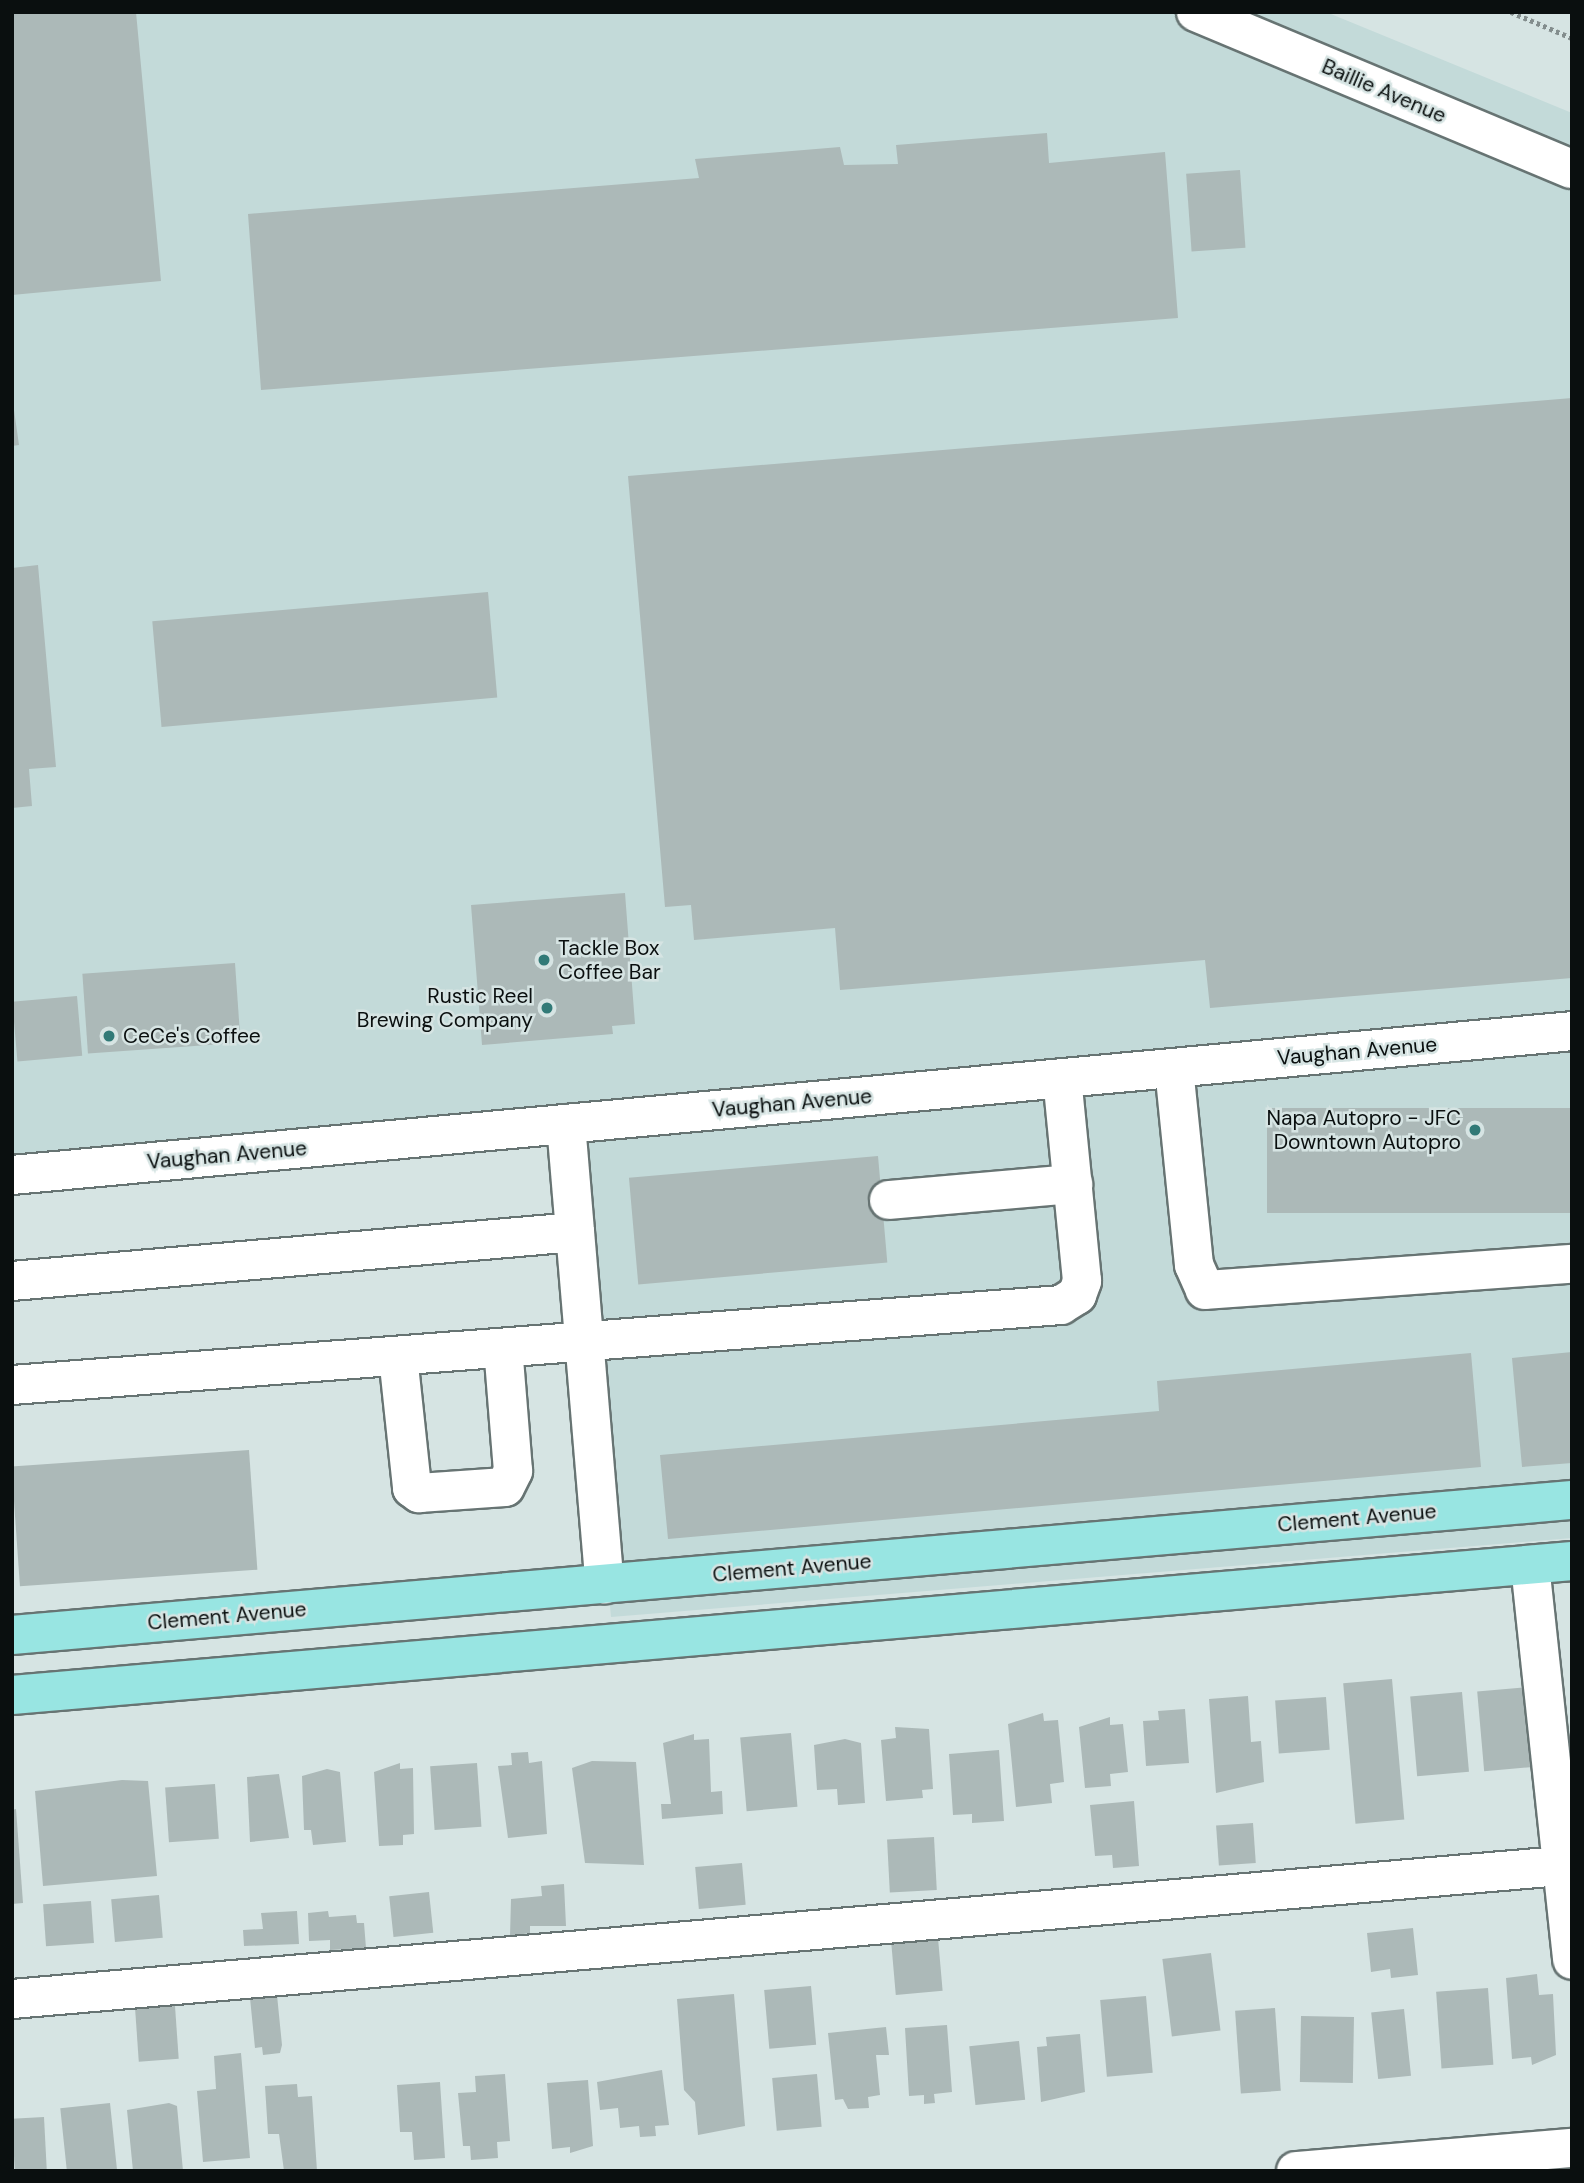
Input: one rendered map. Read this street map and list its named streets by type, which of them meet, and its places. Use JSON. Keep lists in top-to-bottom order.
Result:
{
  "streets": {
    "main road": ["Clement Avenue"],
    "street": ["Baillie Avenue", "Vaughan Avenue"]
  },
  "places": [
    "Tackle Box Coffee Bar",
    "Rustic Reel Brewing Company",
    "CeCe's Coffee",
    "Napa Autopro - JFC Downtown Autopro"
  ]
}
